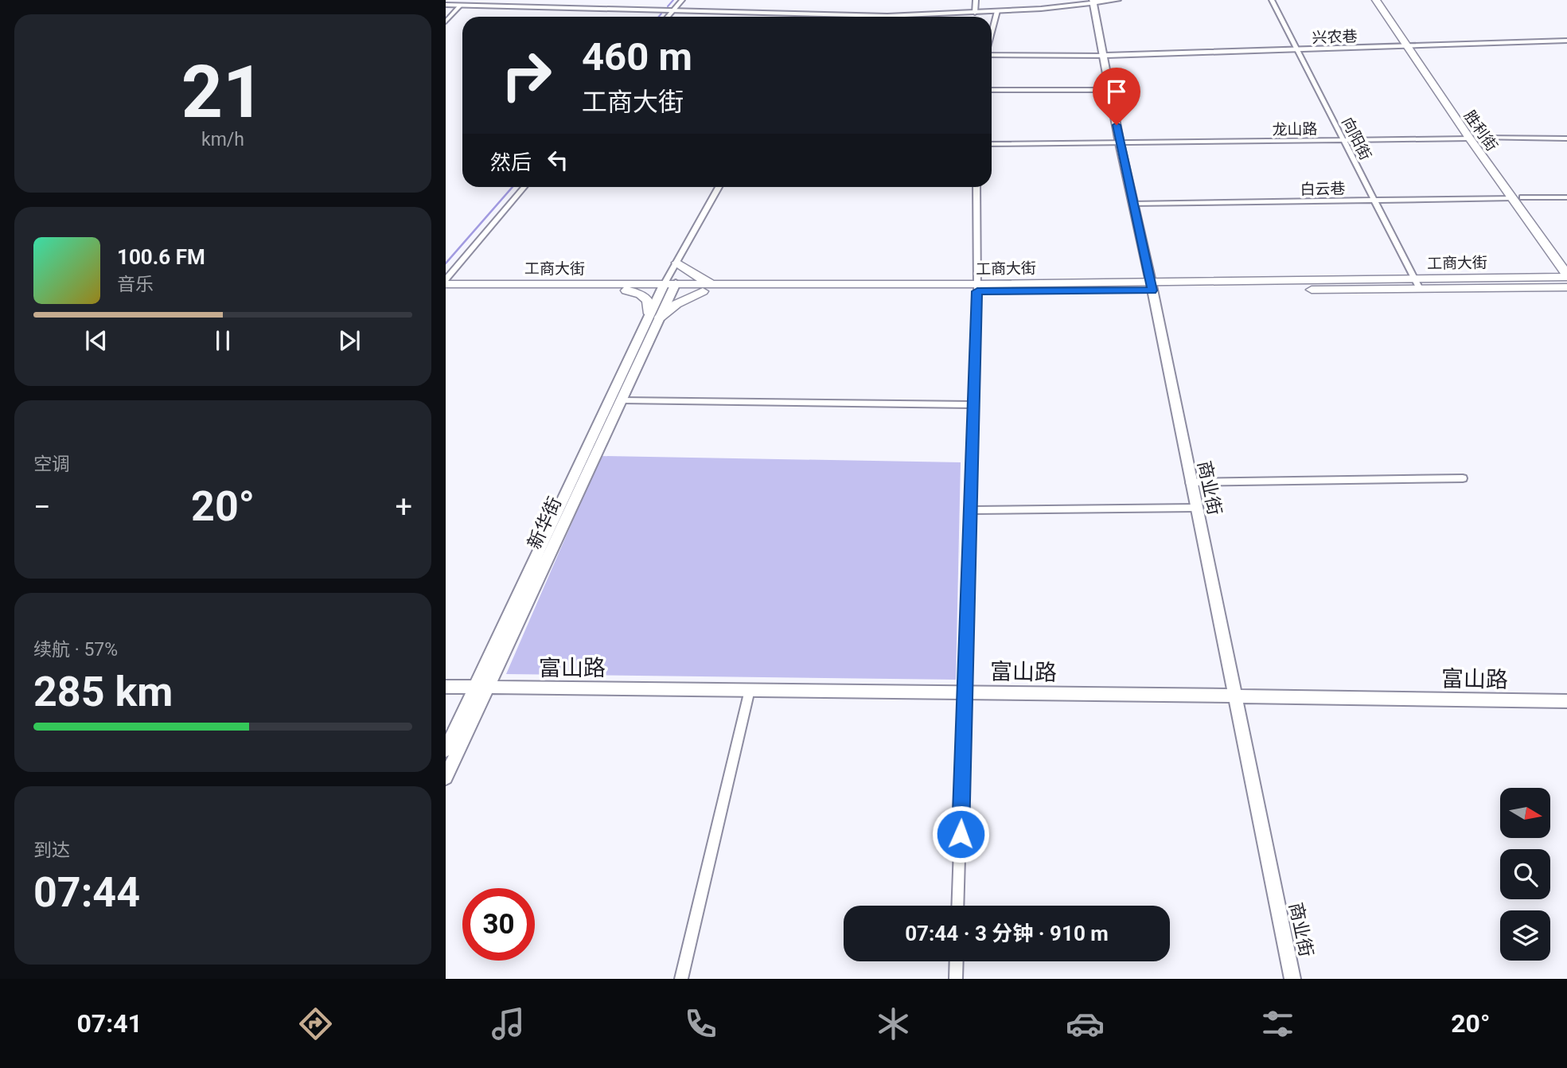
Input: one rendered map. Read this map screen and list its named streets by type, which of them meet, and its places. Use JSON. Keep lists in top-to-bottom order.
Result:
{
  "streets": {
    "main road": ["胜利街", "工商大街"],
    "street": [
      "兴农巷",
      "龙山路",
      "向阳街",
      "白云巷",
      "商业街",
      "新华街",
      "富山路"
    ]
  },
  "crossings": [
    ["兴农巷", "胜利街"],
    ["兴农巷", "向阳街"],
    ["兴农巷", "商业街"],
    ["龙山路", "胜利街"],
    ["龙山路", "向阳街"],
    ["龙山路", "商业街"],
    ["胜利街", "白云巷"],
    ["胜利街", "工商大街"],
    ["向阳街", "白云巷"],
    ["向阳街", "工商大街"],
    ["白云巷", "商业街"],
    ["工商大街", "商业街"],
    ["工商大街", "新华街"],
    ["商业街", "富山路"],
    ["新华街", "富山路"]
  ],
  "north": "right",
  "page": {
    "tile": [
      ["21", "km/h"],
      "空调",
      ["续航 · 57%", "285 km"],
      ["到达", "07:44"]
    ],
    "turn": ["460 m", "工商大街"],
    "then": "然后",
    "song": ["100.6 FM", "音乐"],
    "heat": ["−", "20°", "+"],
    "limit": "30",
    "trip": "07:44 · 3 分钟 · 910 m",
    "tabs": ["07:41", "20°"]
  }
}
